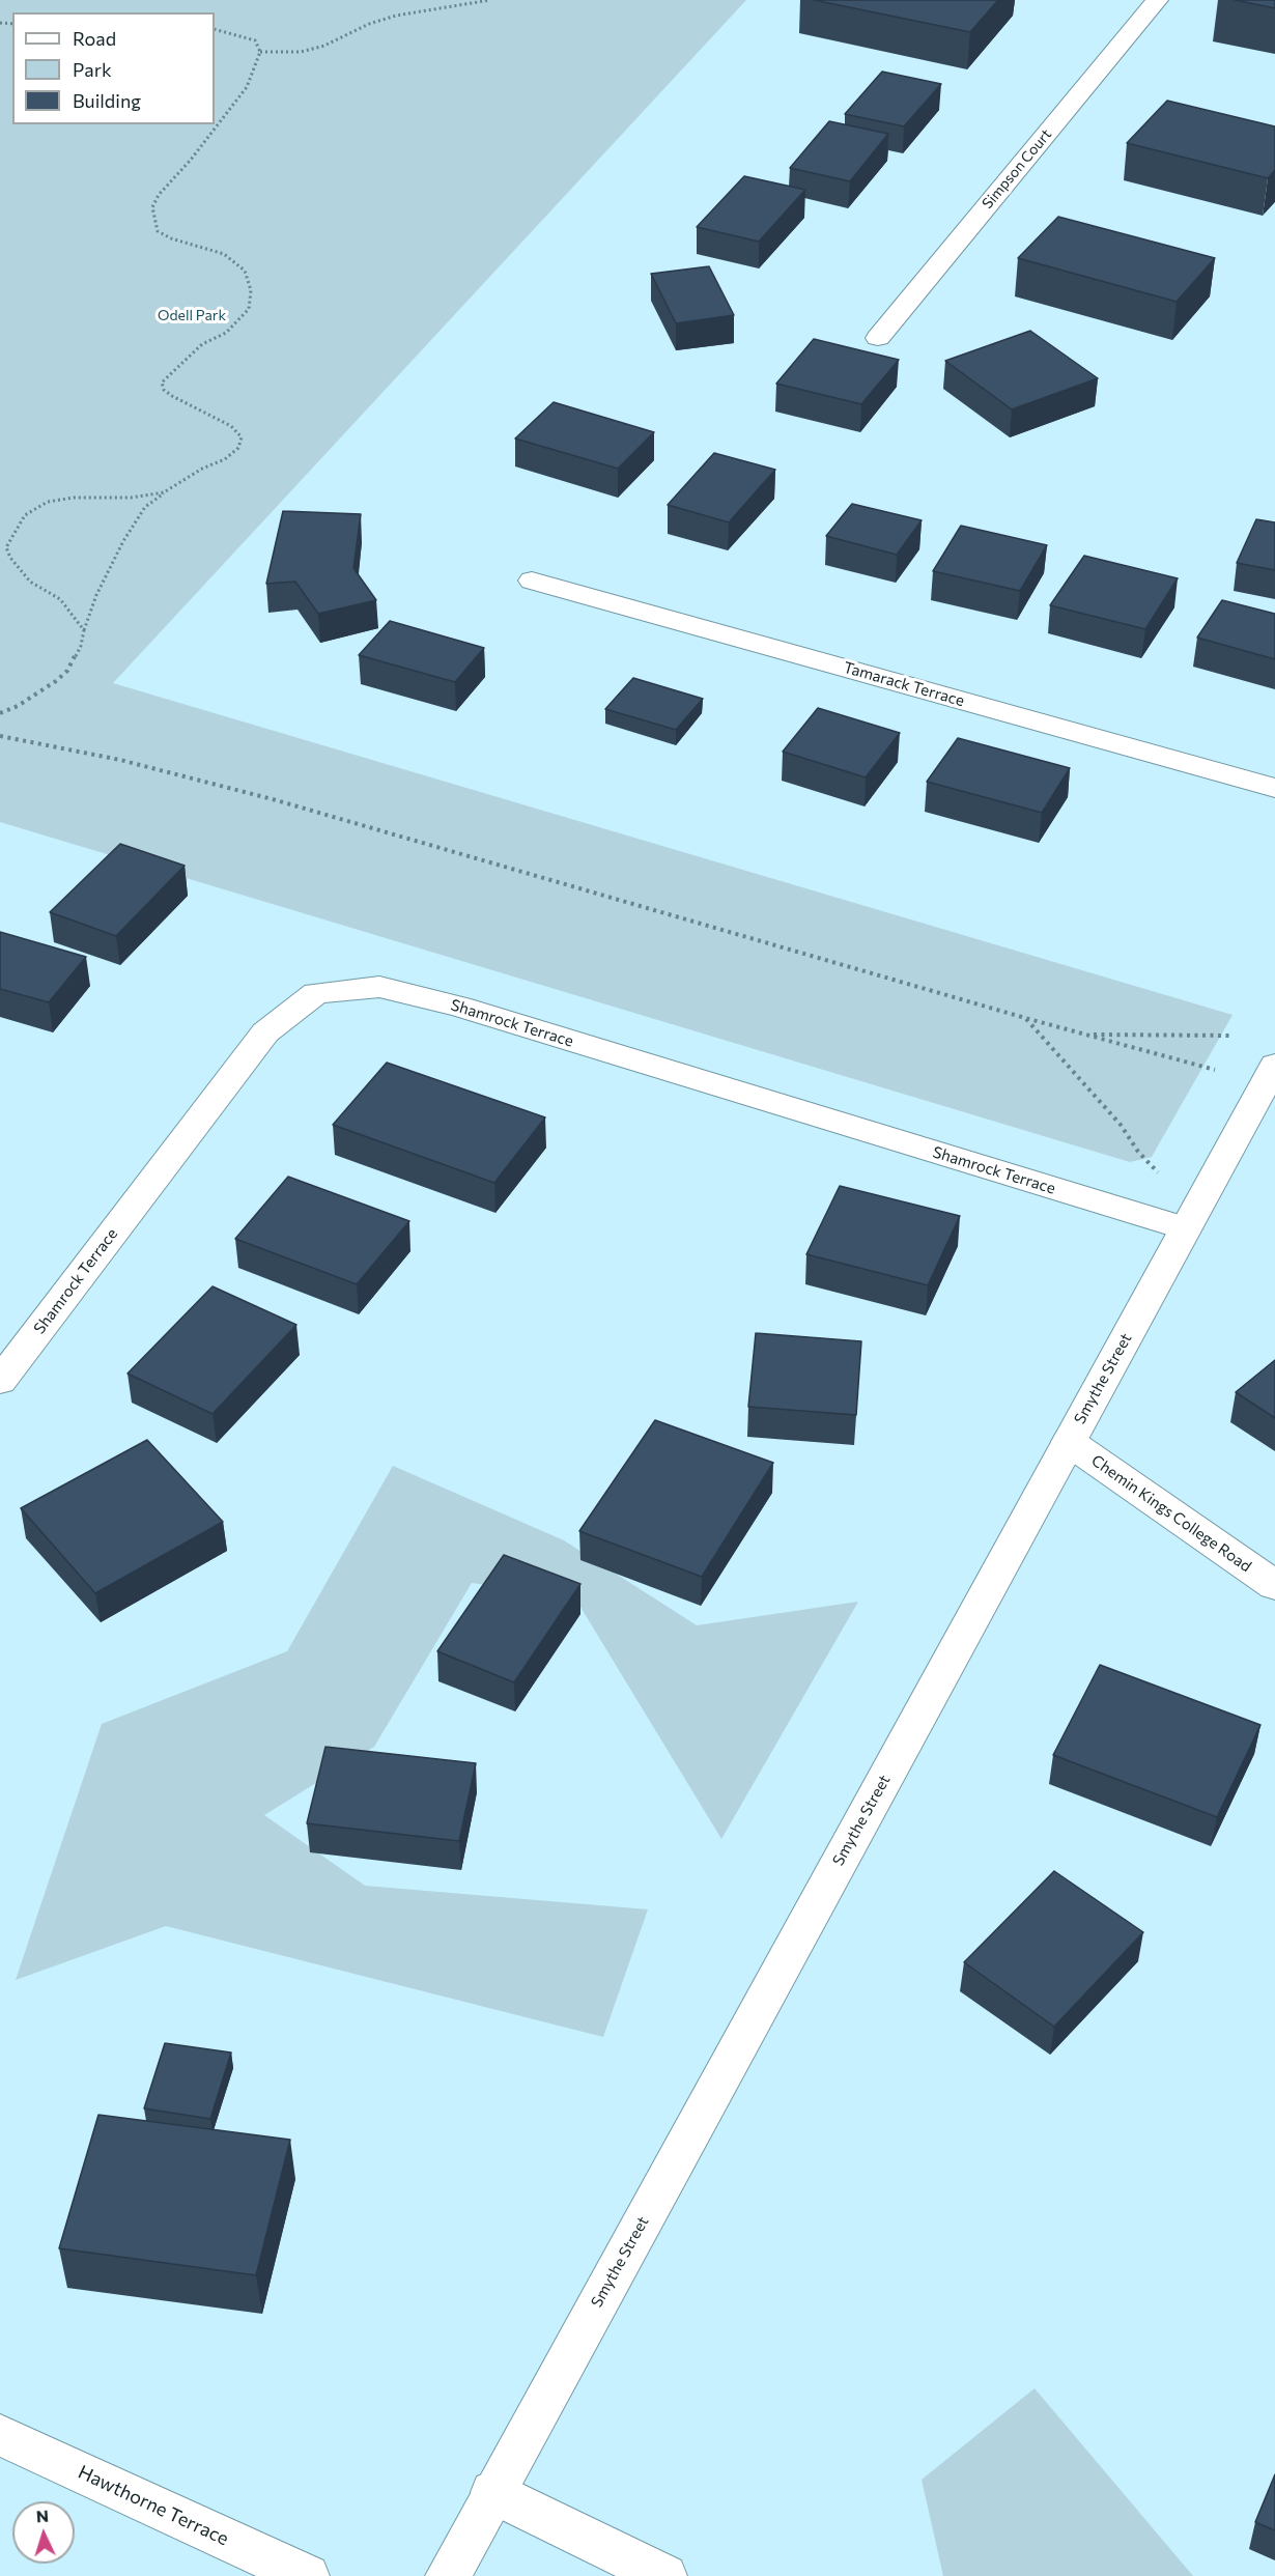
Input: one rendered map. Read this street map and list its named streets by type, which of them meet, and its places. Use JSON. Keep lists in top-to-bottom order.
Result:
{
  "streets": {
    "street": [
      "Simpson Court",
      "Tamarack Terrace",
      "Shamrock Terrace",
      "Smythe Street",
      "Chemin Kings College Road",
      "Hawthorne Terrace"
    ]
  },
  "crossings": [
    ["Shamrock Terrace", "Smythe Street"],
    ["Smythe Street", "Chemin Kings College Road"]
  ],
  "parks": ["Odell Park"],
  "legend": ["Road", "Park", "Building"],
  "north": "top"
}
